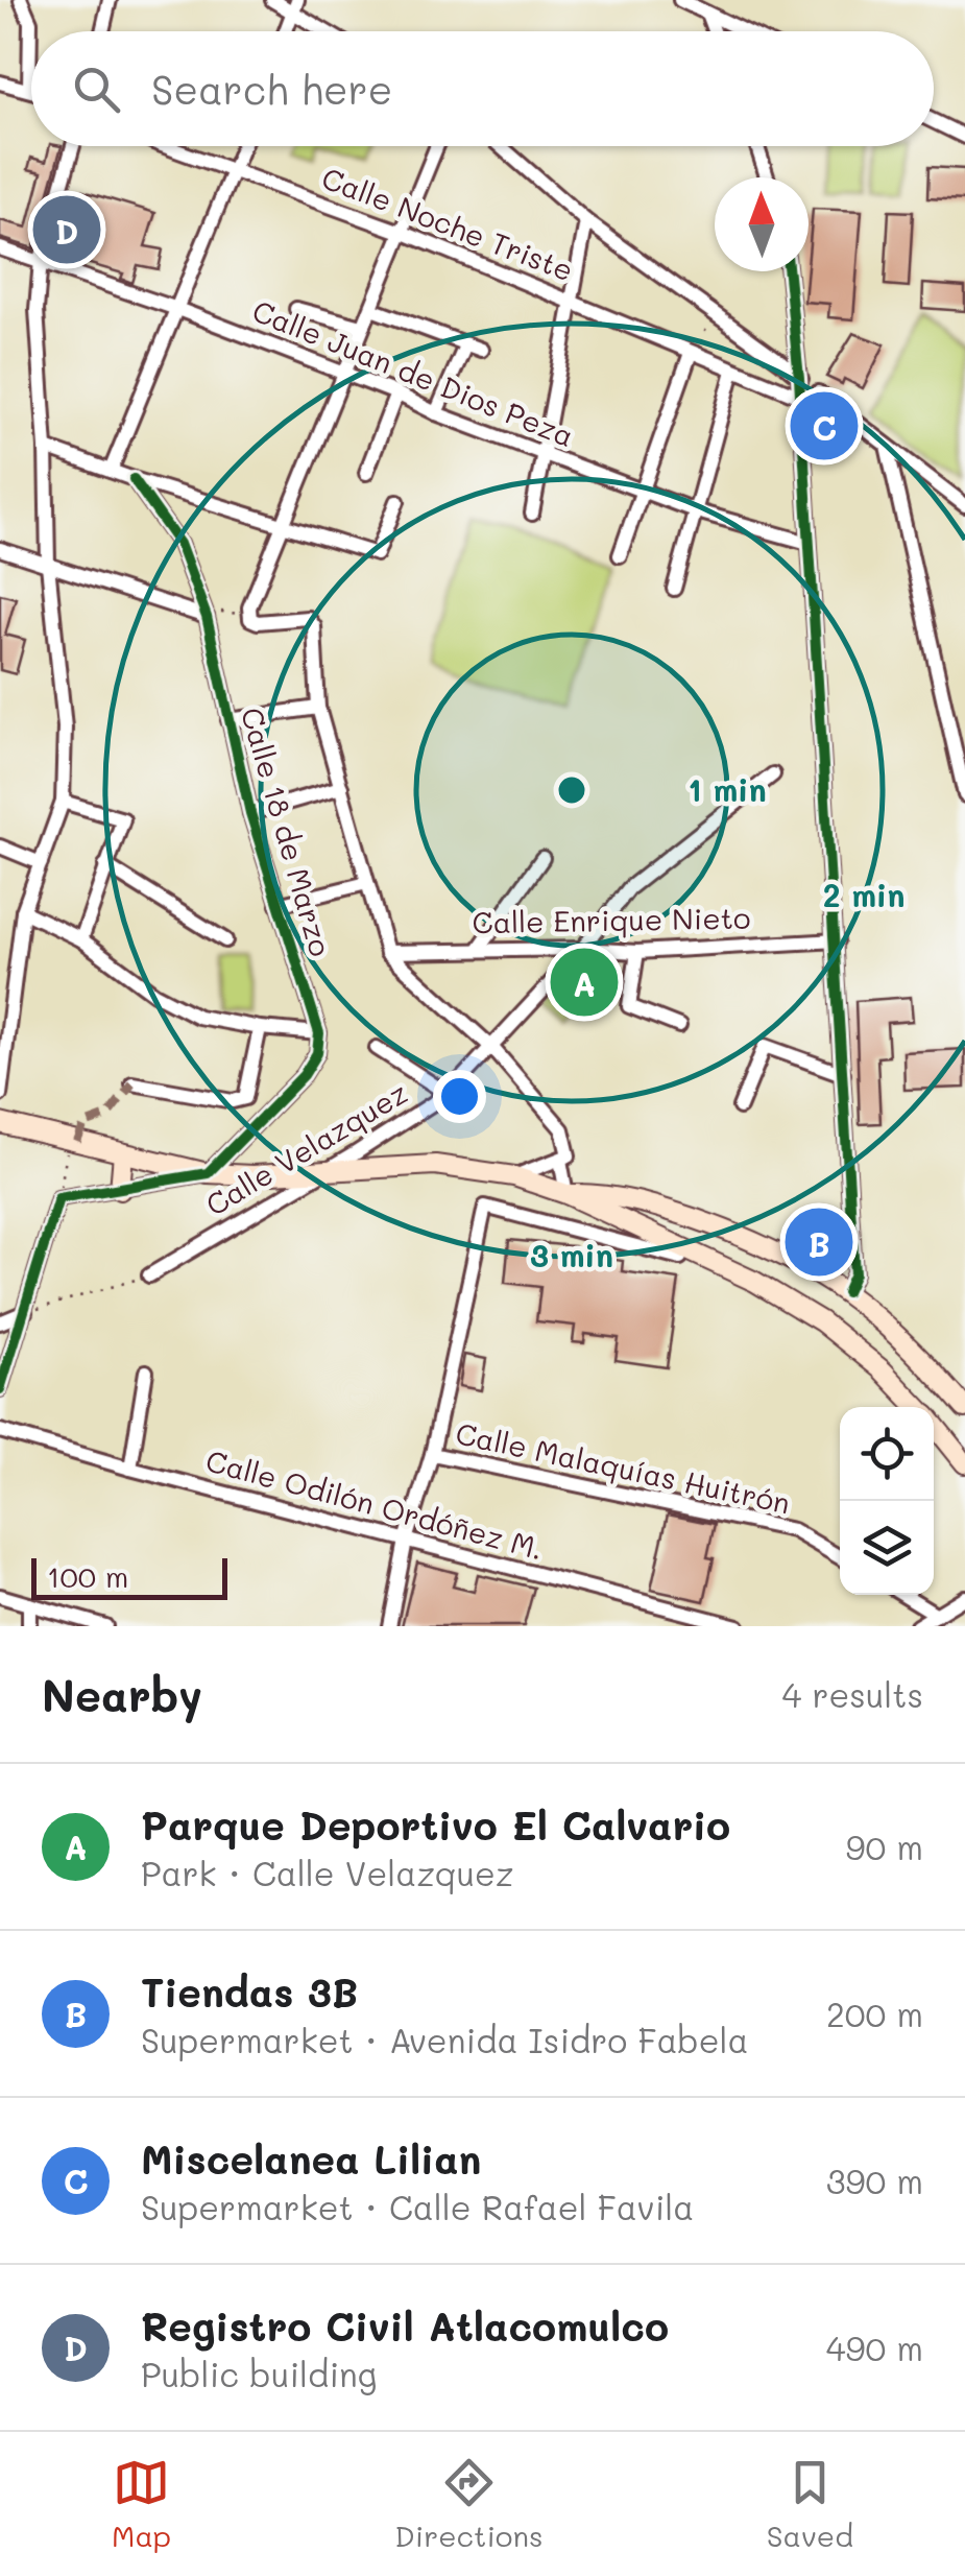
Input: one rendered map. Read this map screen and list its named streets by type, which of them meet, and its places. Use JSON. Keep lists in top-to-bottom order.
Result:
{
  "streets": {
    "street": [
      "Calle Noche Triste",
      "Calle Juan de Dios Peza",
      "Calle 18 de Marzo",
      "Calle Enrique Nieto",
      "Calle Velazquez",
      "Calle Malaquías Huitrón",
      "Calle Odilón Ordóñez M."
    ]
  },
  "crossings": [
    ["Calle Enrique Nieto", "Calle Velazquez"],
    ["Calle Malaquías Huitrón", "Calle Odilón Ordóñez M."]
  ],
  "scale_bar": "100 m",
  "north": "top",
  "page": {
    "search": "Search here",
    "pins": [
      "D",
      "C",
      "A",
      "B"
    ],
    "scale": "100 m",
    "heading": ["Nearby", "4 results"],
    "list": [
      {
        "mark": "A",
        "name": "Parque Deportivo El Calvario",
        "note": "Park · Calle Velazquez",
        "value": "90 m"
      },
      {
        "mark": "B",
        "name": "Tiendas 3B",
        "note": "Supermarket · Avenida Isidro Fabela",
        "value": "200 m"
      },
      {
        "mark": "C",
        "name": "Miscelanea Lilian",
        "note": "Supermarket · Calle Rafael Favila",
        "value": "390 m"
      },
      {
        "mark": "D",
        "name": "Registro Civil Atlacomulco",
        "note": "Public building",
        "value": "490 m"
      }
    ],
    "nav": ["Map", "Directions", "Saved"]
  },
  "rings": ["1 min", "2 min", "3 min"]
}
